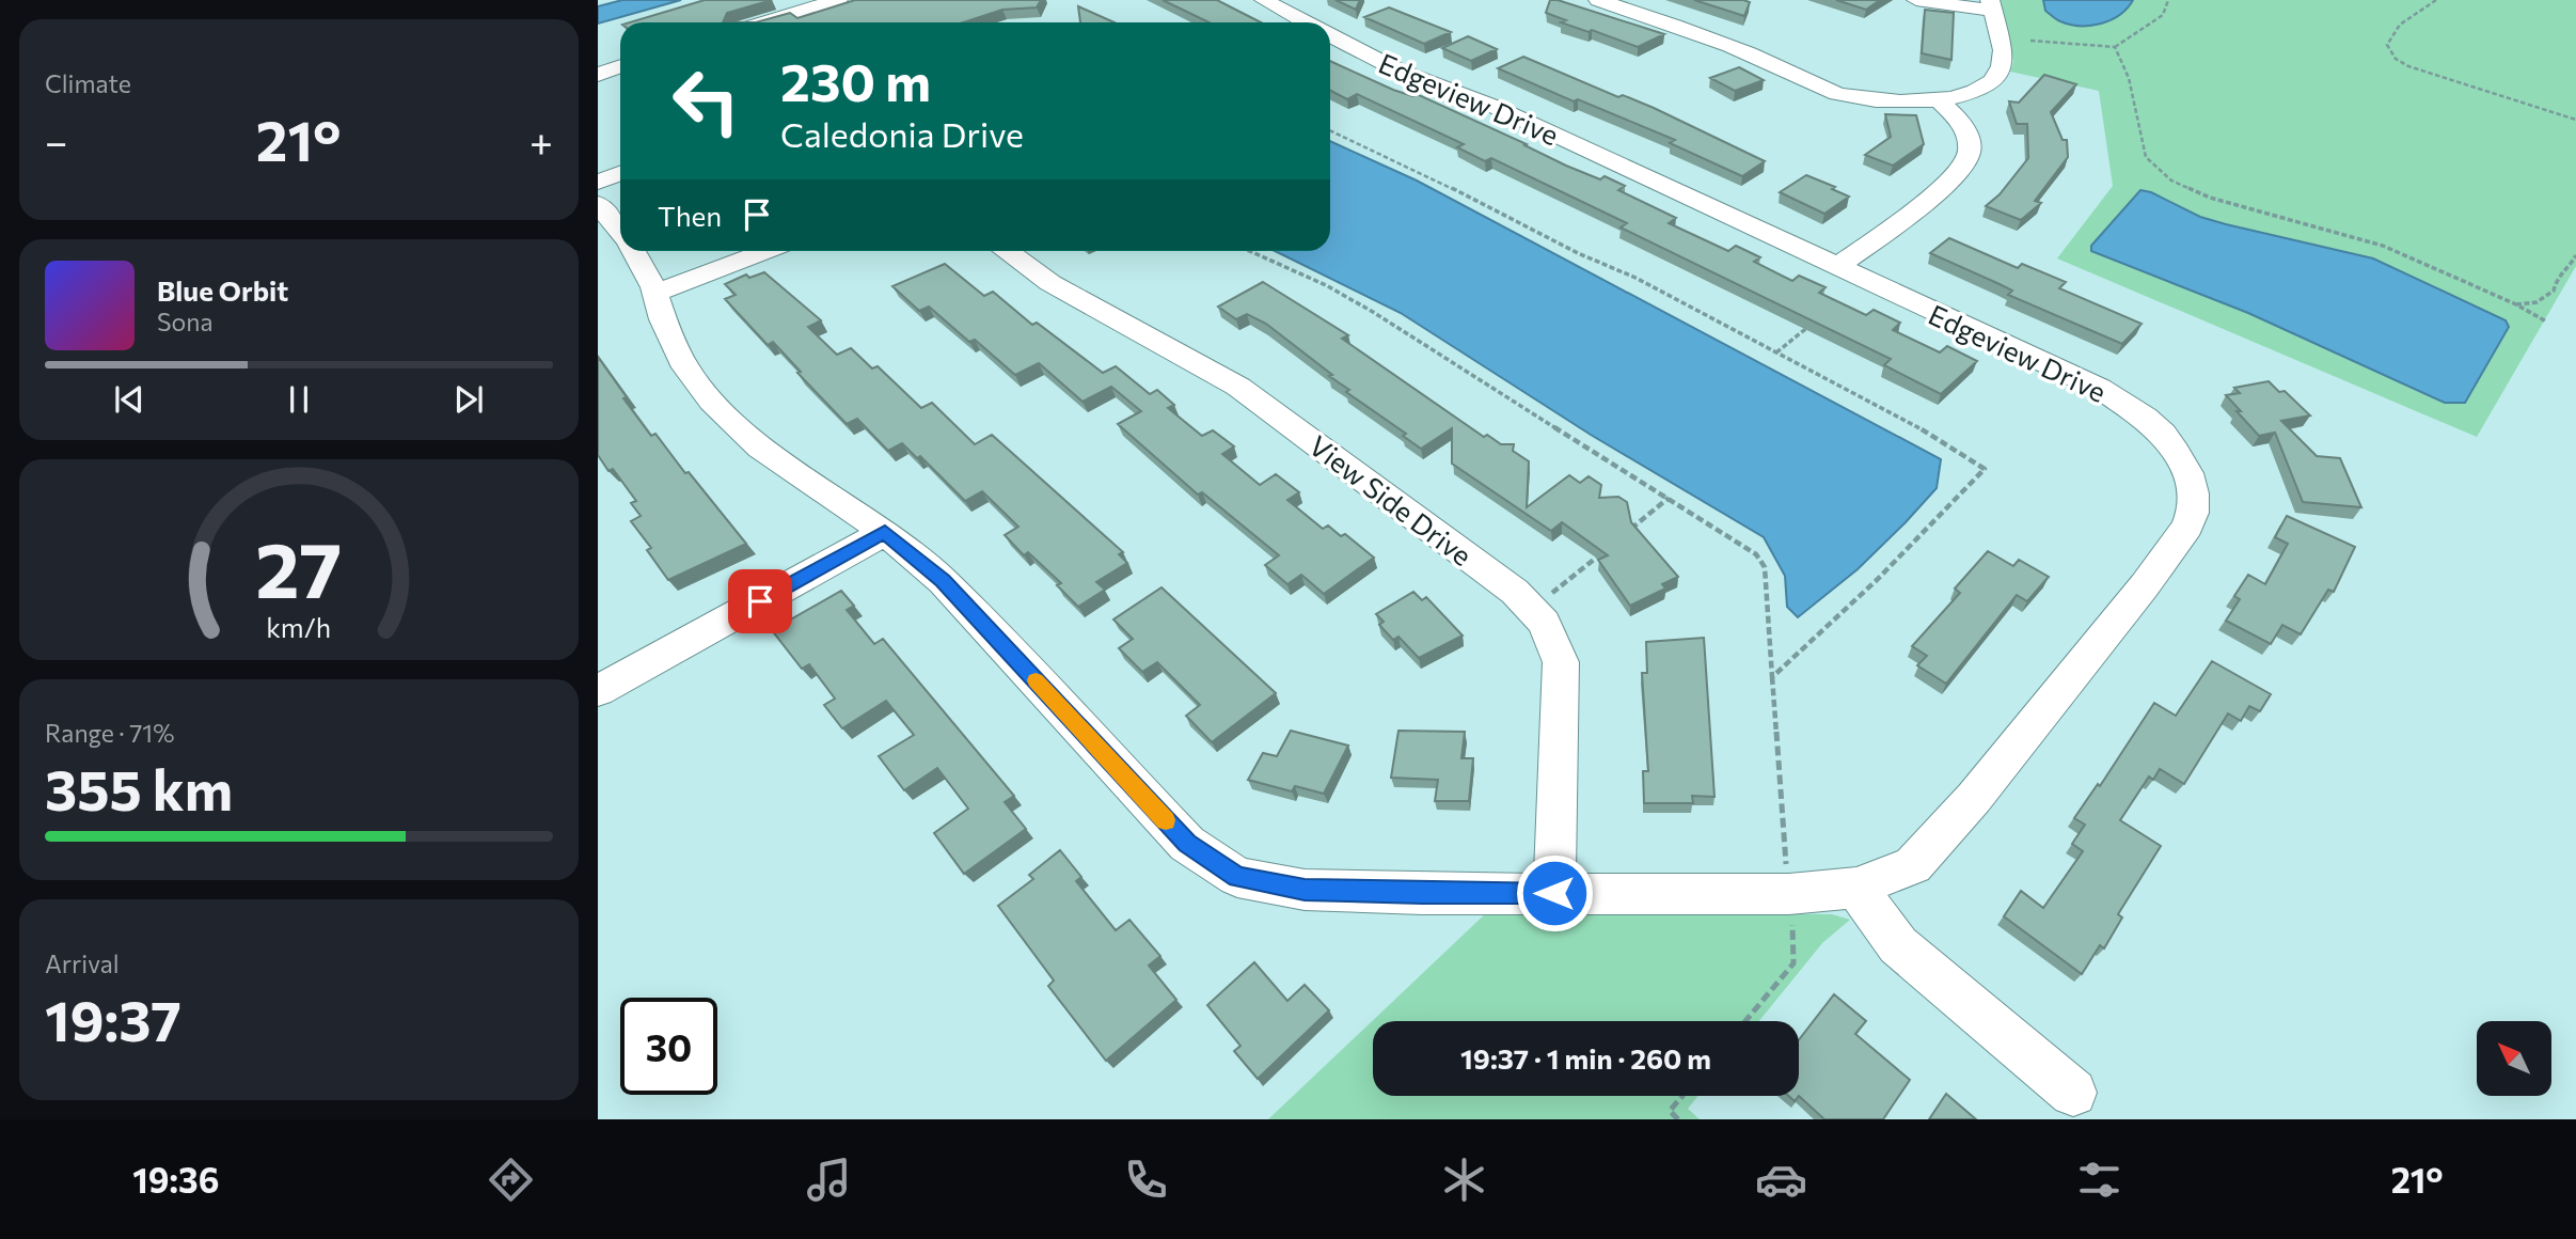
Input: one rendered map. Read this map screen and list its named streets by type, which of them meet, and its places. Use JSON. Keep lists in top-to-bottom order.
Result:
{
  "streets": {
    "street": ["Edgeview Drive", "View Side Drive"]
  },
  "crossings": [
    ["Edgeview Drive", "View Side Drive"]
  ],
  "north": "top left",
  "page": {
    "tile": [
      "Climate",
      ["Range · 71%", "355 km"],
      ["Arrival", "19:37"]
    ],
    "turn": ["230 m", "Caledonia Drive"],
    "heat": ["−", "21°", "+"],
    "then": "Then",
    "song": ["Blue Orbit", "Sona"],
    "limit": "30",
    "trip": "19:37 · 1 min · 260 m",
    "tabs": ["19:36", "21°"],
    "gauge": ["27", "km/h"]
  }
}
